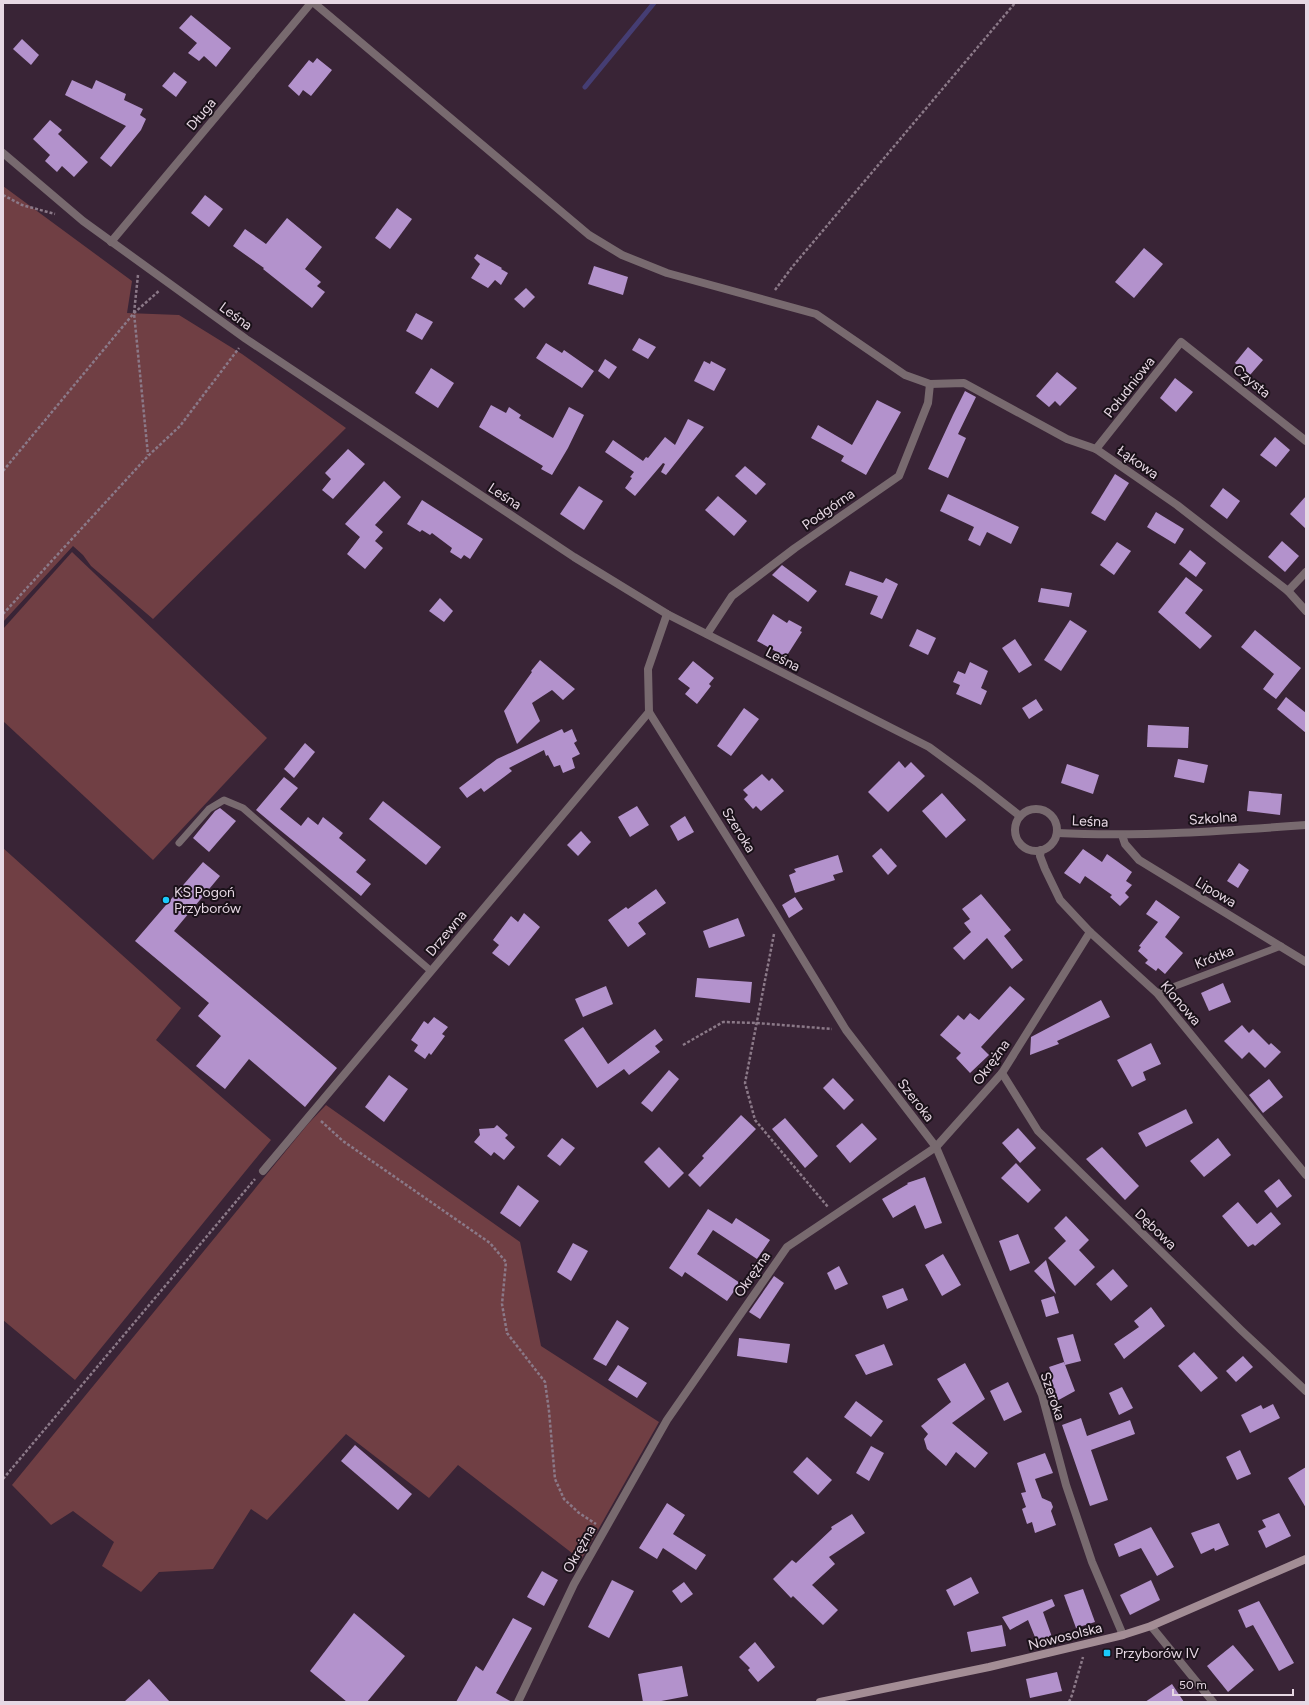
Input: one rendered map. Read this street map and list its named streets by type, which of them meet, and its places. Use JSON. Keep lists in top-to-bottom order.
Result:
{
  "streets": {
    "main road": ["Nowosolska"],
    "street": [
      "Długa",
      "Leśna",
      "Czysta",
      "Południowa",
      "Łąkowa",
      "Podgórna",
      "Szkolna",
      "Szeroka",
      "Lipowa",
      "Drzewna",
      "Klonowa",
      "Okrężna",
      "Dębowa"
    ],
    "lane": ["Krótka"]
  },
  "crossings": [
    ["Długa", "Leśna"],
    ["Leśna", "Podgórna"],
    ["Leśna", "Szkolna"],
    ["Leśna", "Lipowa"],
    ["Leśna", "Klonowa"],
    ["Czysta", "Południowa"],
    ["Południowa", "Łąkowa"],
    ["Łąkowa", "Podgórna"],
    ["Szkolna", "Lipowa"],
    ["Szeroka", "Drzewna"],
    ["Szeroka", "Okrężna"],
    ["Szeroka", "Nowosolska"],
    ["Lipowa", "Krótka"],
    ["Krótka", "Klonowa"],
    ["Klonowa", "Okrężna"],
    ["Okrężna", "Dębowa"]
  ],
  "places": {
    "other": ["KS Pogoń Przyborów"],
    "transit": ["Przyborów IV"]
  },
  "scale_bar": "50 m"
}
